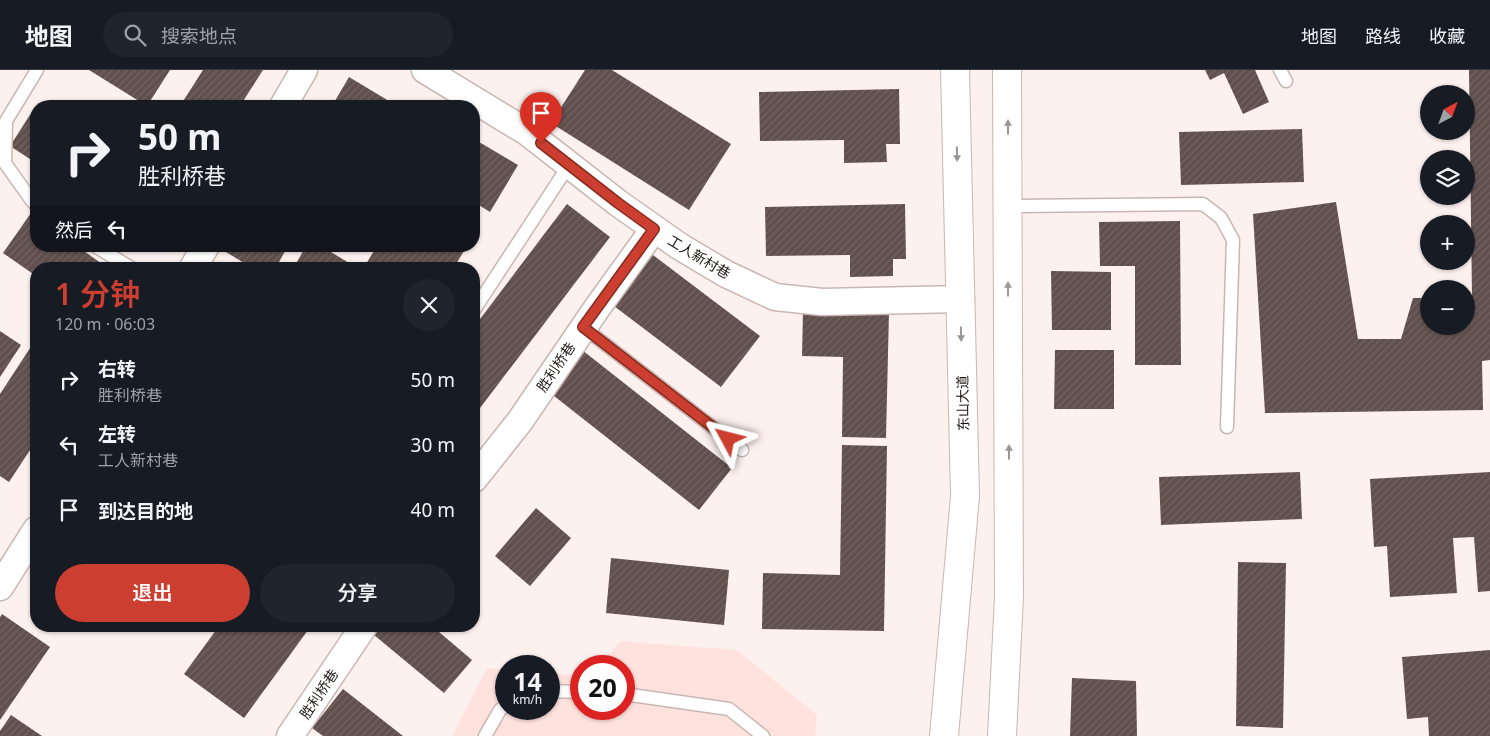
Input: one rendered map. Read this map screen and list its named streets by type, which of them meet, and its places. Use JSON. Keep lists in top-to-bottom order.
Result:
{
  "streets": {
    "main road": ["东山大道"],
    "street": ["工人新村巷", "胜利桥巷"]
  },
  "crossings": [
    ["工人新村巷", "胜利桥巷"],
    ["工人新村巷", "东山大道"]
  ],
  "north": "top right",
  "page": {
    "header": "地图",
    "search": "搜索地点",
    "nav": ["地图", "路线", "收藏"],
    "map_buttons": ["+", "−"],
    "turn": ["50 m", "胜利桥巷"],
    "then": "然后",
    "heading": ["1 分钟", "120 m · 06:03"],
    "list": [
      {
        "name": "右转",
        "note": "胜利桥巷",
        "value": "50 m"
      },
      {
        "name": "左转",
        "note": "工人新村巷",
        "value": "30 m"
      },
      {
        "name": "到达目的地",
        "value": "40 m"
      }
    ],
    "buttons": ["退出", "分享"],
    "speed": "14 km/h",
    "limit": "20"
  }
}
